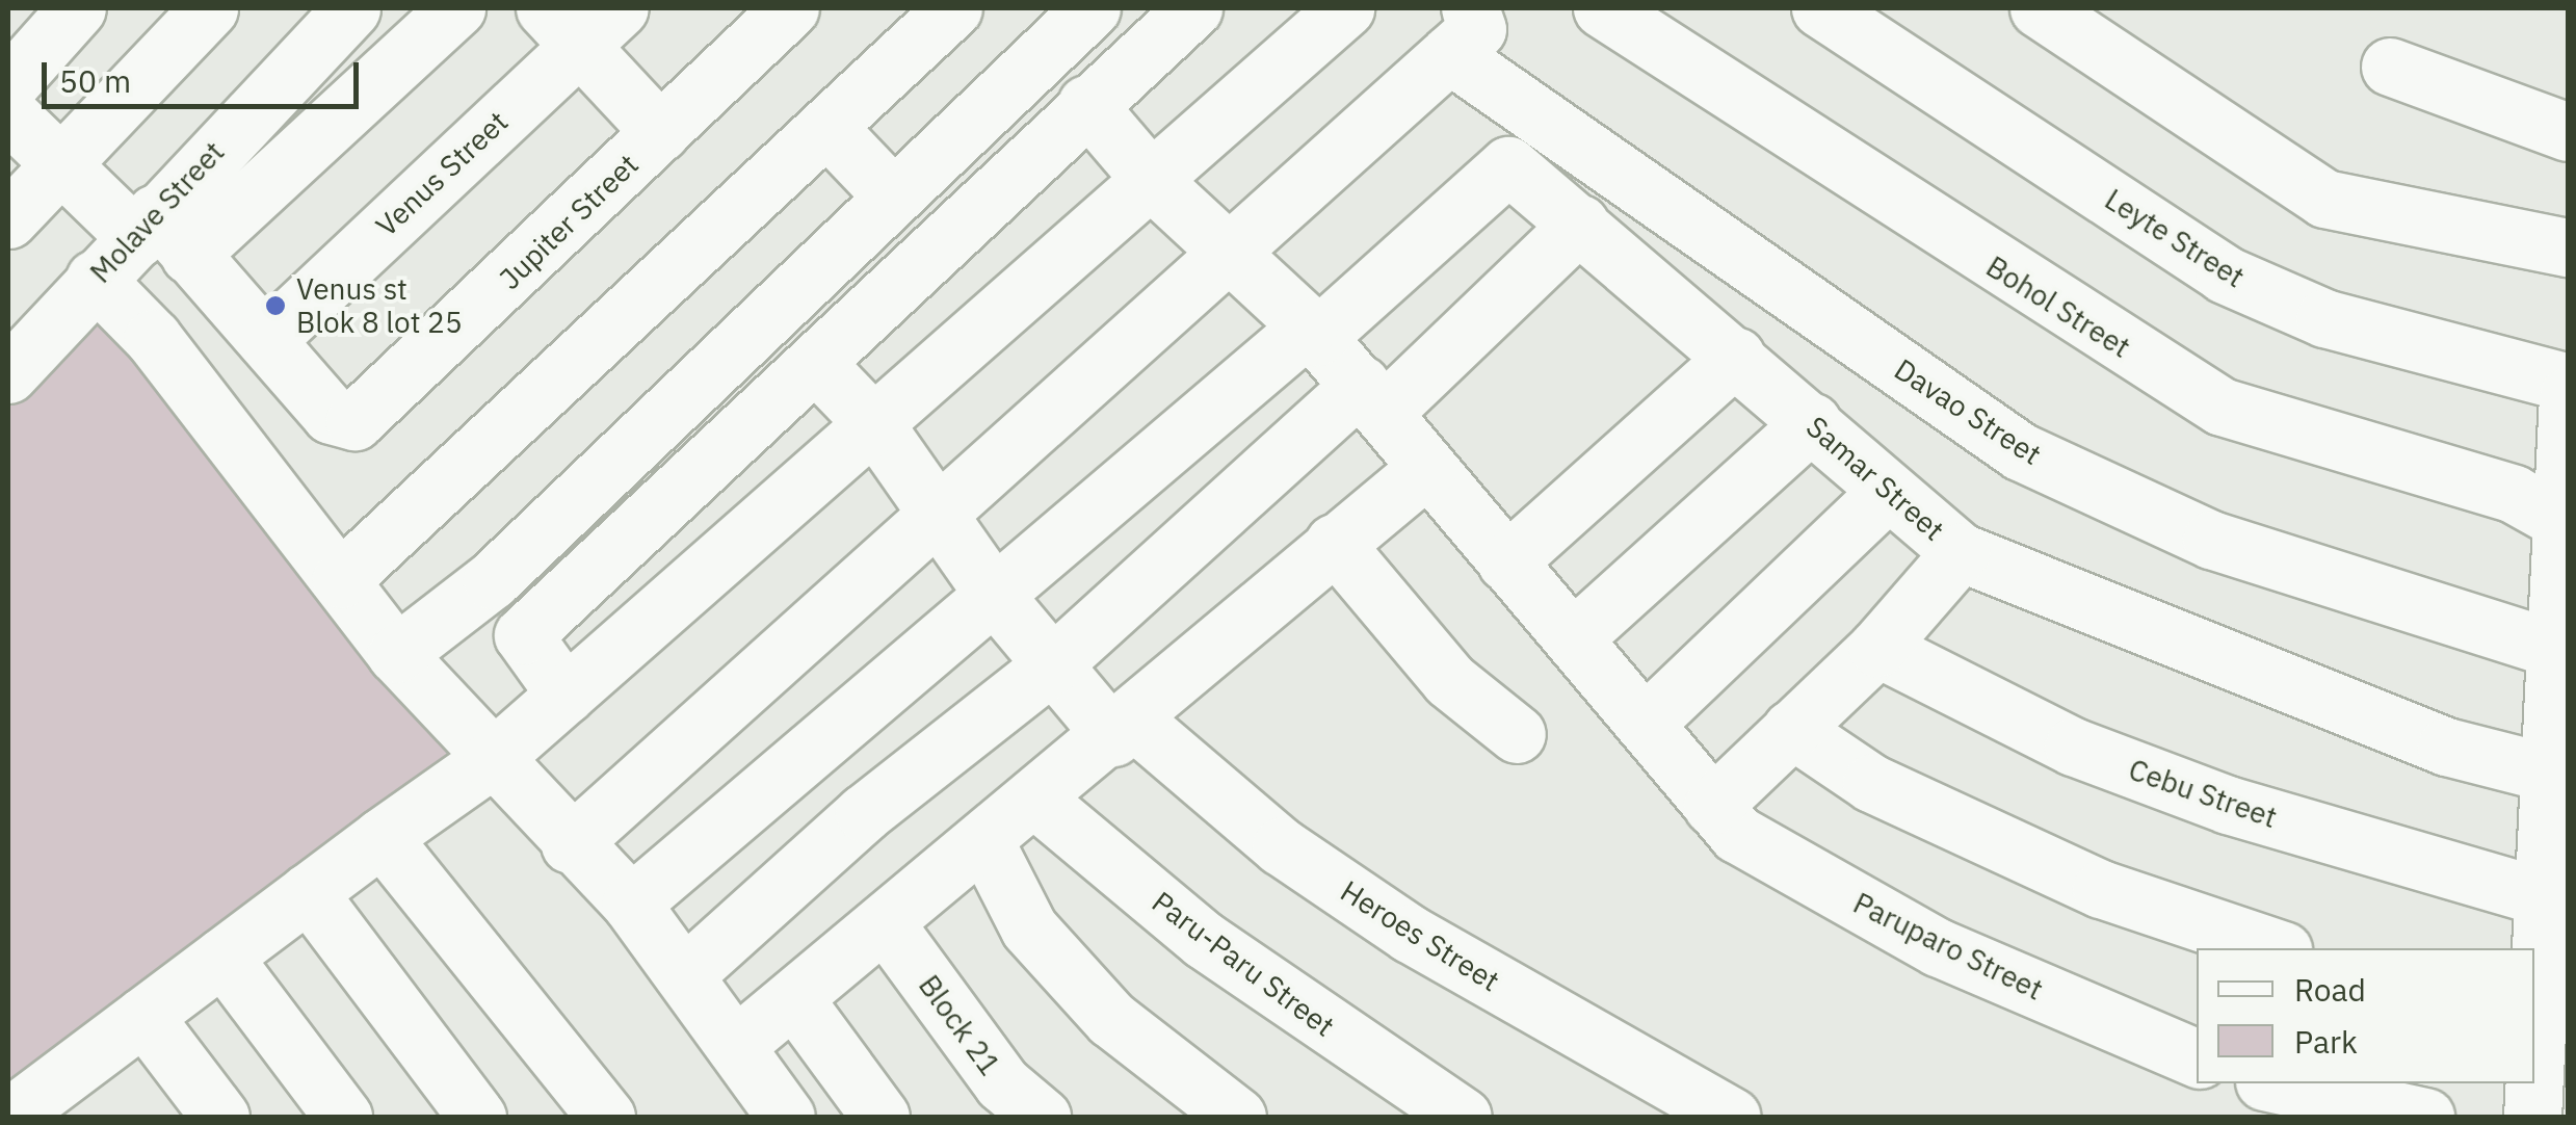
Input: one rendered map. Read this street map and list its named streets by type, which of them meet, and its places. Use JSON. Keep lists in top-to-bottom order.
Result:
{
  "streets": {
    "street": [
      "Venus Street",
      "Molave Street",
      "Jupiter Street",
      "Leyte Street",
      "Bohol Street",
      "Davao Street",
      "Samar Street",
      "Cebu Street",
      "Heroes Street",
      "Paruparo Street",
      "Paru-Paru Street",
      "Block 21"
    ]
  },
  "crossings": [
    ["Venus Street", "Jupiter Street"],
    ["Samar Street", "Paruparo Street"]
  ],
  "places": ["Venus st Blok 8 lot 25"],
  "legend": ["Road", "Park"],
  "scale_bar": "50 m"
}
